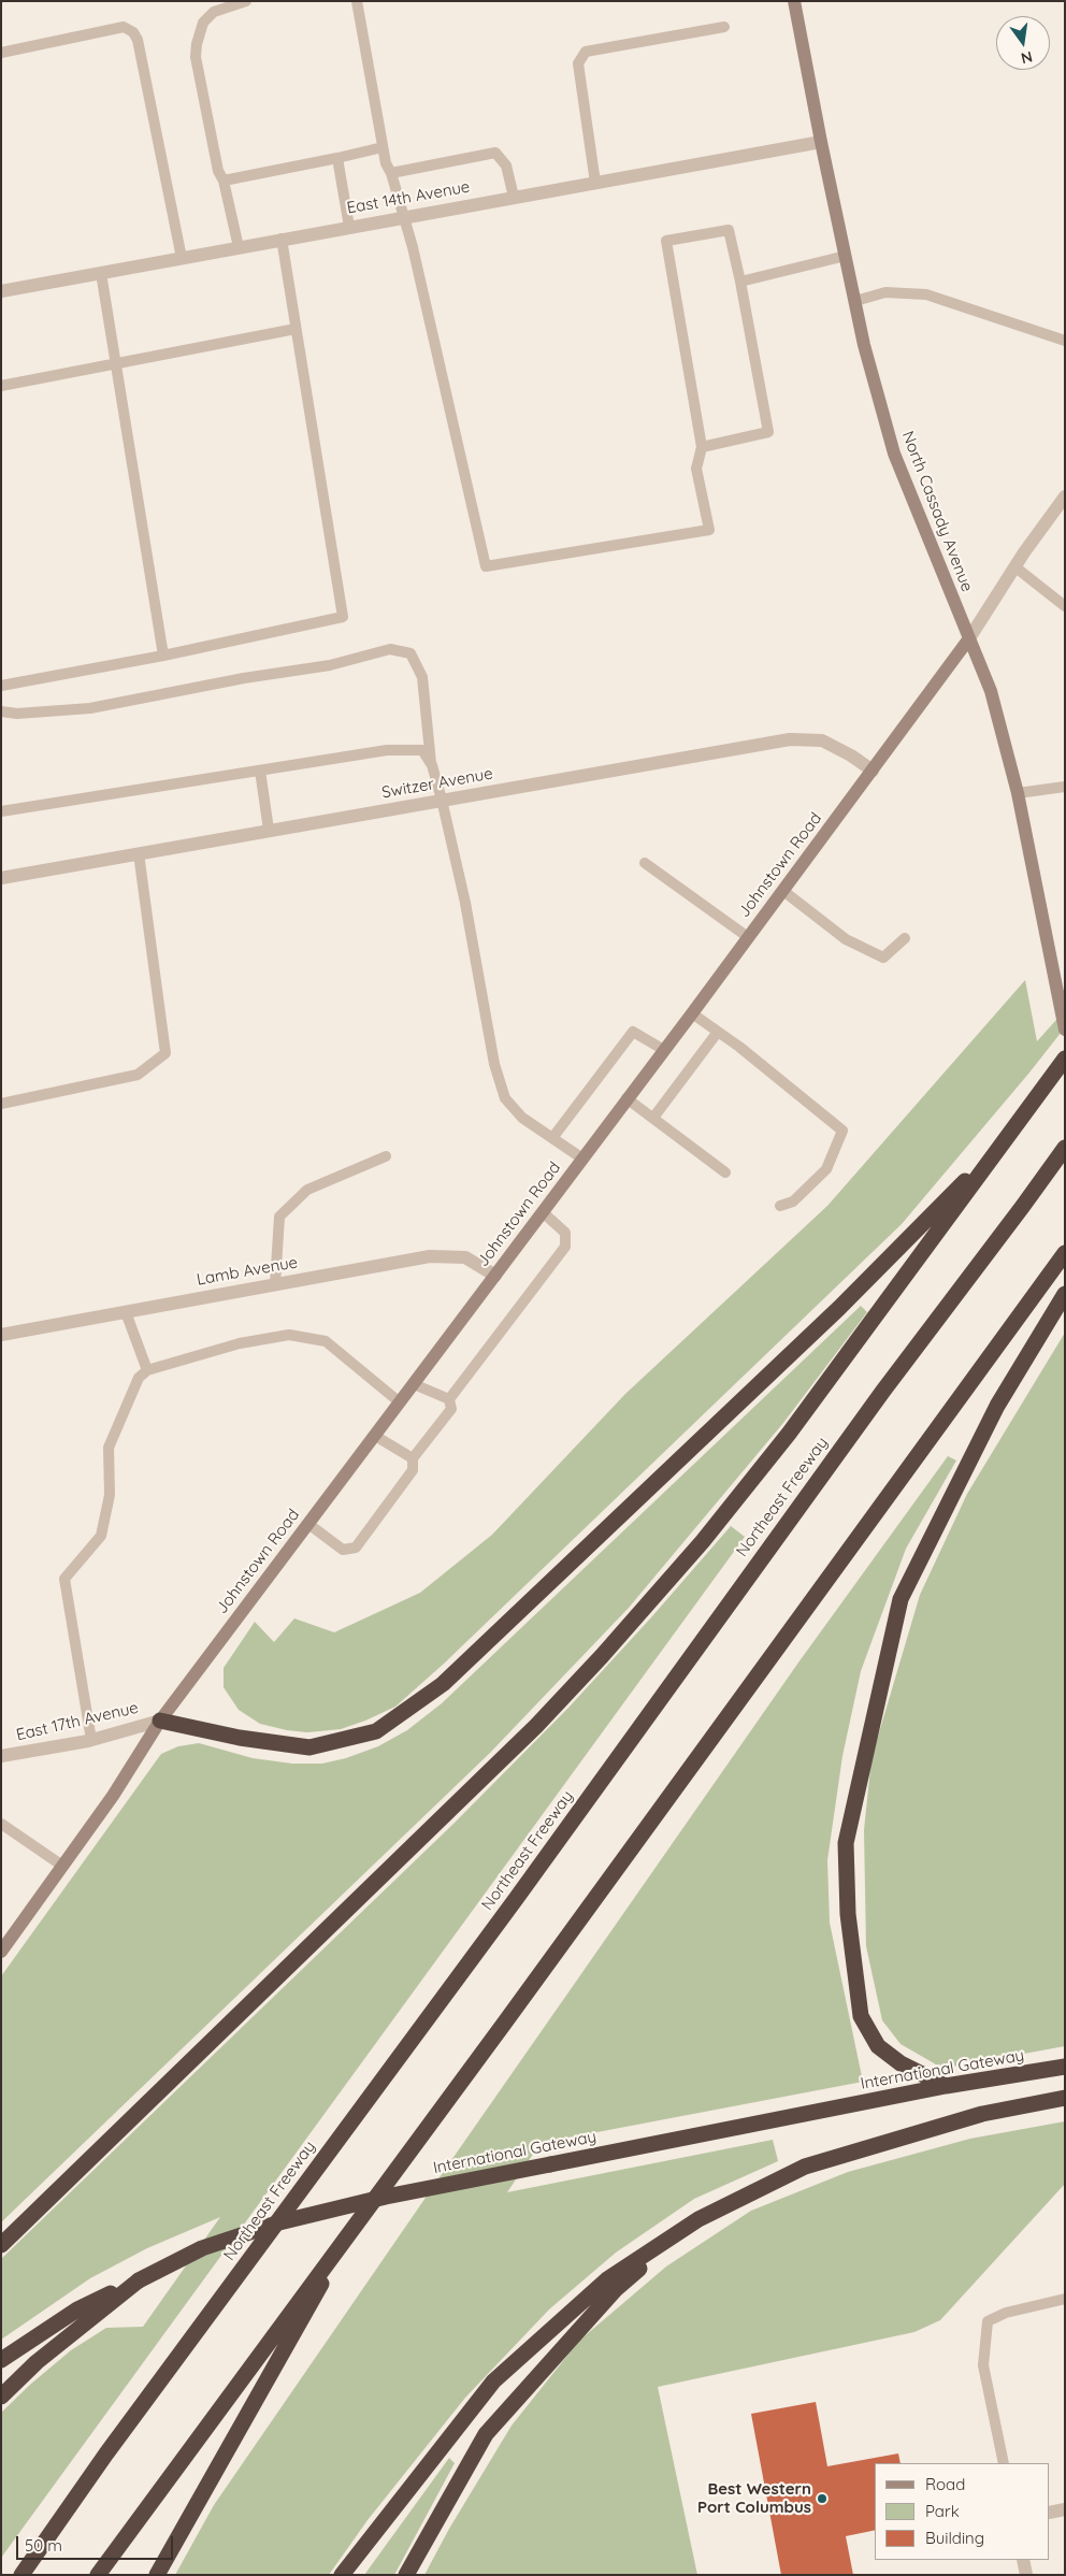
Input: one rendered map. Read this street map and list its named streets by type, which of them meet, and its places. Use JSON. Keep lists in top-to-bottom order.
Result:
{
  "streets": {
    "highway": ["Northeast Freeway", "International Gateway"],
    "main road": ["North Cassady Avenue", "Johnstown Road"],
    "street": [
      "East 14th Avenue",
      "Switzer Avenue",
      "Lamb Avenue",
      "East 17th Avenue"
    ]
  },
  "crossings": [
    ["East 14th Avenue", "North Cassady Avenue"],
    ["North Cassady Avenue", "Johnstown Road"],
    ["Switzer Avenue", "Johnstown Road"],
    ["Johnstown Road", "Lamb Avenue"],
    ["Johnstown Road", "East 17th Avenue"]
  ],
  "places": ["Best Western Port Columbus"],
  "legend": ["Road", "Park", "Building"],
  "scale_bar": "50 m",
  "north": "bottom"
}
